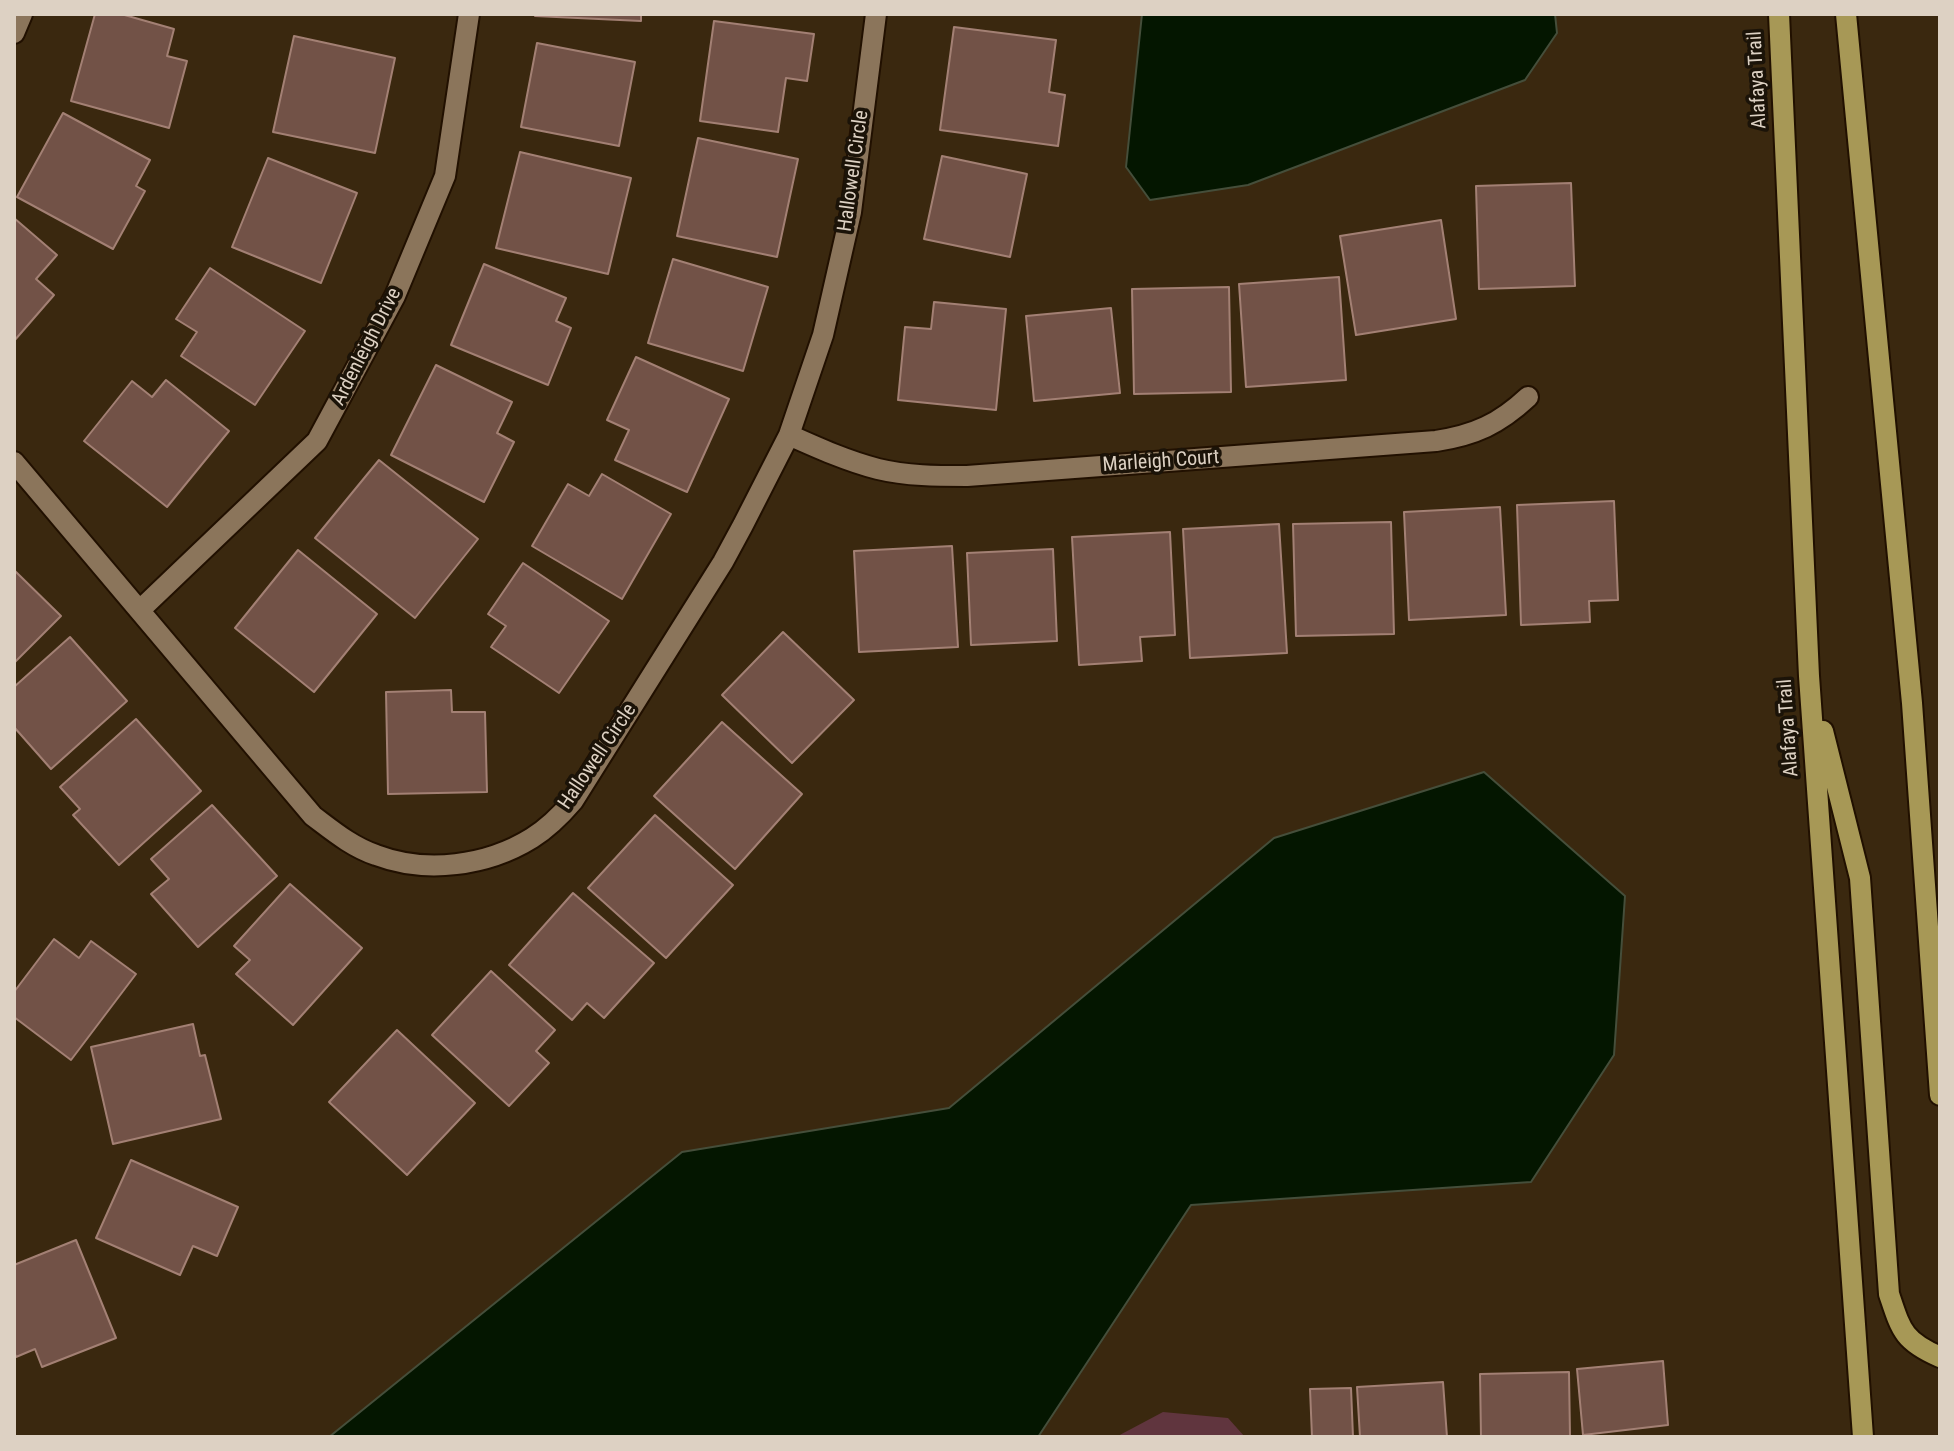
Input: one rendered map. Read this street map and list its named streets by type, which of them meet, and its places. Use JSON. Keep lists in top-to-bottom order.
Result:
{
  "streets": {
    "main road": ["Alafaya Trail"],
    "street": ["Hallowell Circle", "Ardenleigh Drive", "Marleigh Court"]
  },
  "crossings": [
    ["Hallowell Circle", "Ardenleigh Drive"],
    ["Hallowell Circle", "Marleigh Court"]
  ]
}
